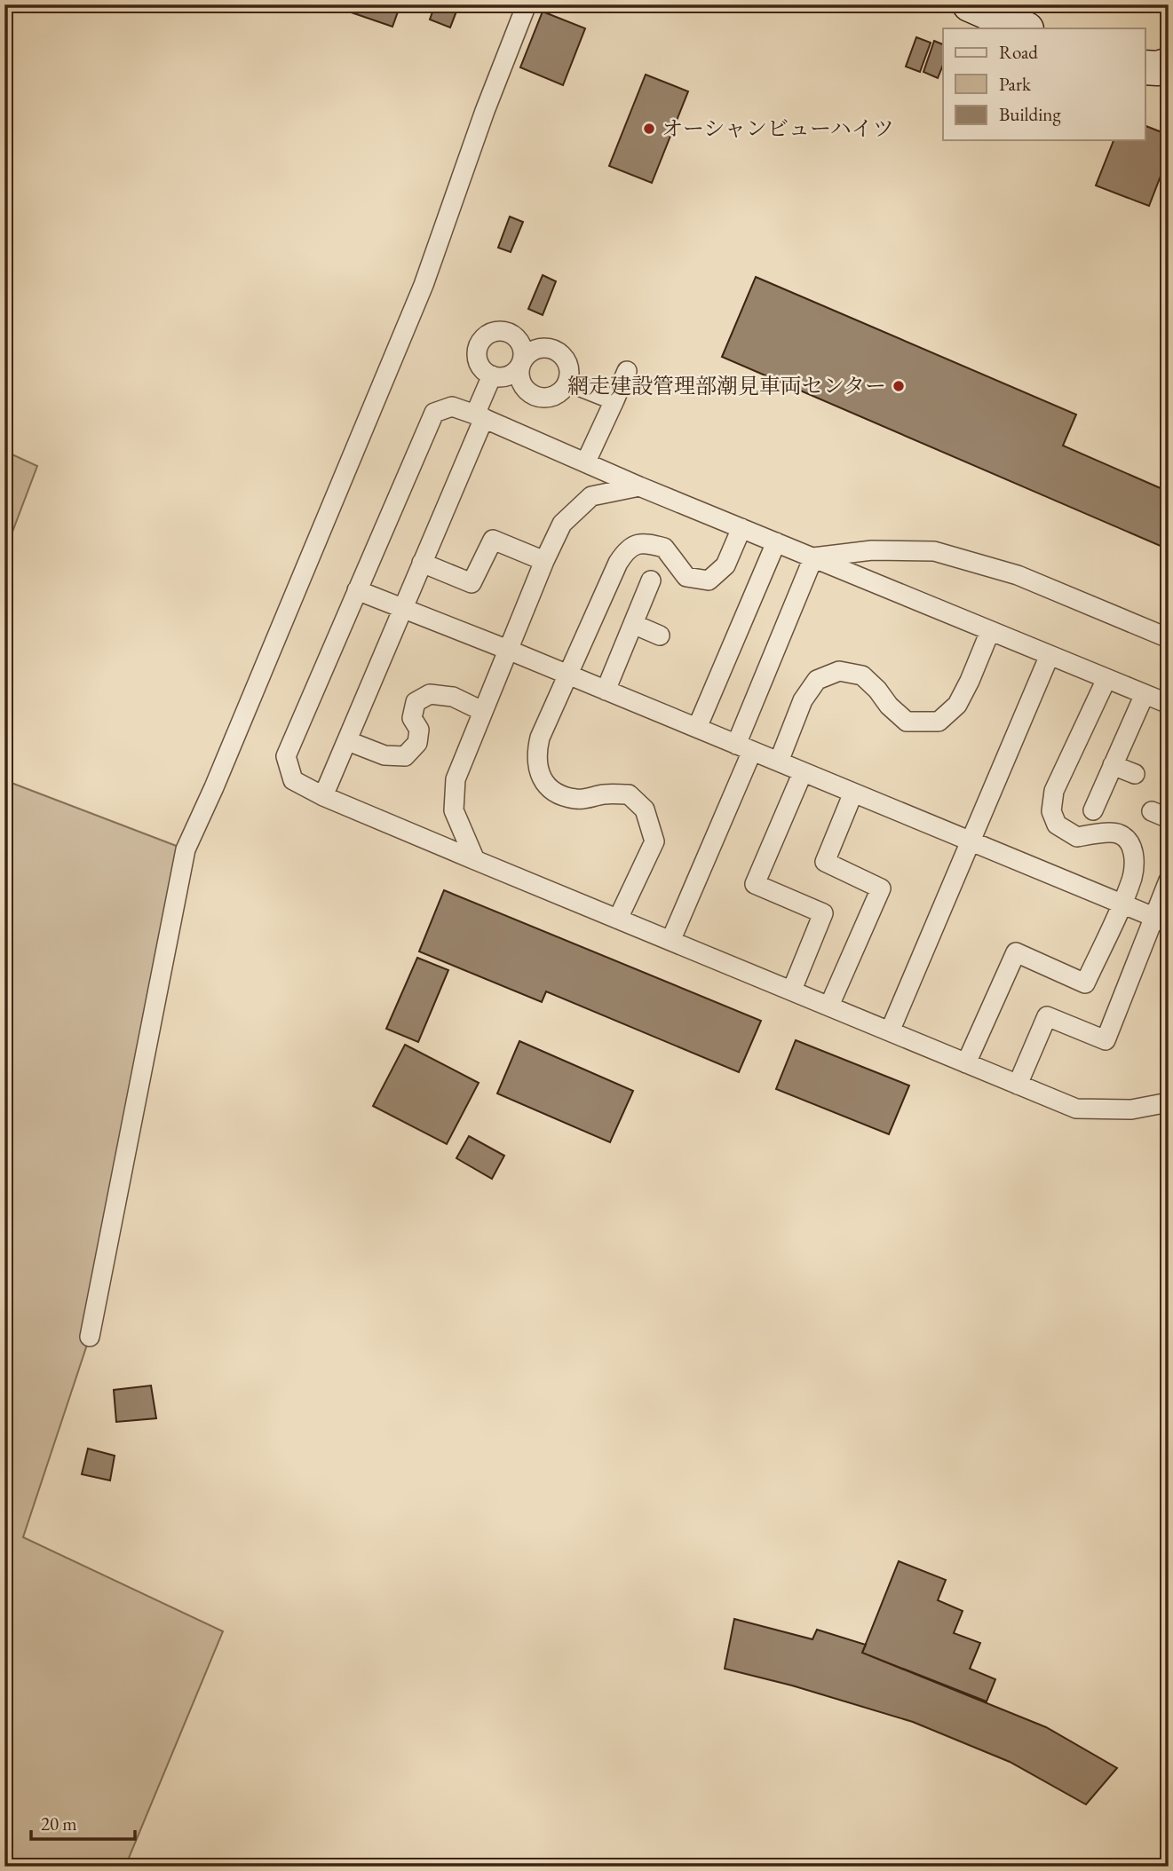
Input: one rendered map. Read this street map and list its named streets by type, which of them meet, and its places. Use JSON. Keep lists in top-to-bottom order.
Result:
{
  "places": ["オーシャンビューハイツ", "網走建設管理部潮見車両センター"],
  "legend": ["Road", "Park", "Building"],
  "scale_bar": "20 m"
}
